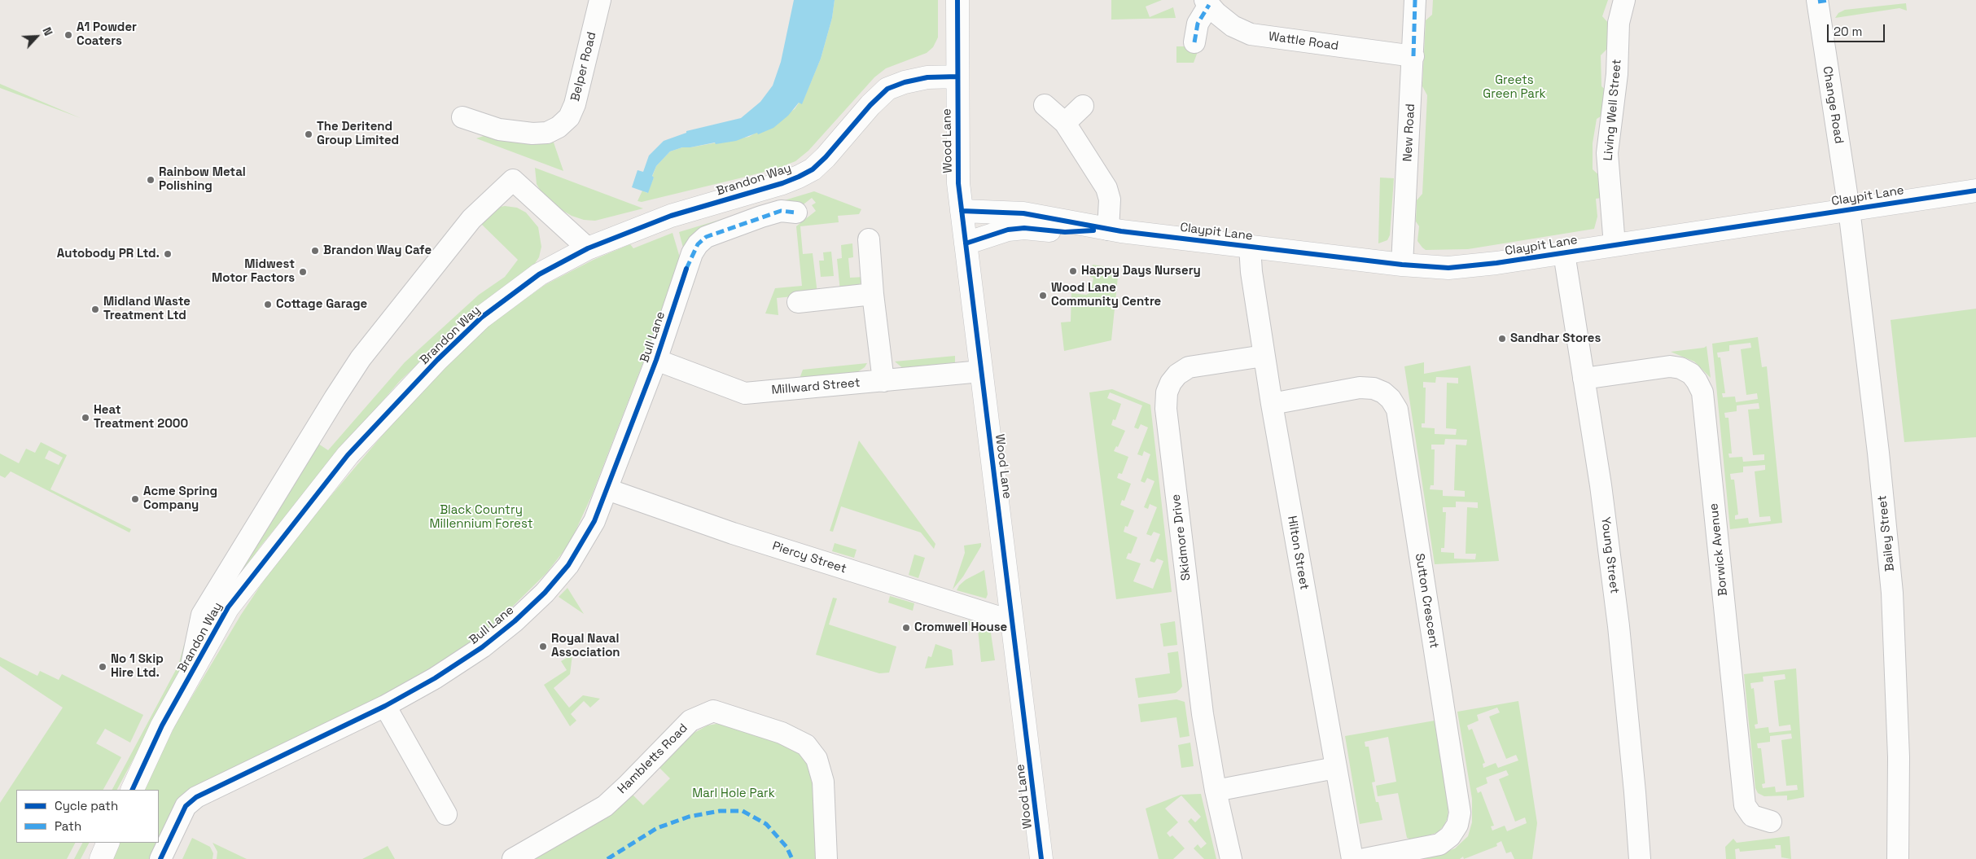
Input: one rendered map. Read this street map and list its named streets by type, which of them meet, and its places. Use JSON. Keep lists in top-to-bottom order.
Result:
{
  "streets": {
    "street": [
      "Wattle Road",
      "Belper Road",
      "Change Road",
      "Living Well Street",
      "New Road",
      "Wood Lane",
      "Brandon Way",
      "Claypit Lane",
      "Bull Lane",
      "Millward Street",
      "Bailey Street",
      "Skidmore Drive",
      "Borwick Avenue",
      "Hilton Street",
      "Young Street",
      "Piercy Street",
      "Sutton Crescent",
      "Hambletts Road"
    ]
  },
  "crossings": [
    ["Wattle Road", "New Road"],
    ["Change Road", "Claypit Lane"],
    ["Change Road", "Bailey Street"],
    ["Living Well Street", "Claypit Lane"],
    ["New Road", "Claypit Lane"],
    ["Wood Lane", "Brandon Way"],
    ["Wood Lane", "Claypit Lane"],
    ["Wood Lane", "Millward Street"],
    ["Wood Lane", "Piercy Street"],
    ["Claypit Lane", "Bailey Street"],
    ["Claypit Lane", "Hilton Street"],
    ["Claypit Lane", "Young Street"],
    ["Bull Lane", "Millward Street"],
    ["Bull Lane", "Piercy Street"],
    ["Skidmore Drive", "Hilton Street"],
    ["Borwick Avenue", "Young Street"],
    ["Hilton Street", "Sutton Crescent"]
  ],
  "parks": ["Greets Green Park", "Black Country Millennium Forest", "Marl Hole Park"],
  "places": [
    "A1 Powder Coaters",
    "The Deritend Group Limited",
    "Rainbow Metal Polishing",
    "Brandon Way Cafe",
    "Autobody PR Ltd.",
    "Happy Days Nursery",
    "Midwest Motor Factors",
    "Wood Lane Community Centre",
    "Cottage Garage",
    "Midland Waste Treatment Ltd",
    "Sandhar Stores",
    "Heat Treatment 2000",
    "Acme Spring Company",
    "Cromwell House",
    "Royal Naval Association",
    "No 1 Skip Hire Ltd."
  ],
  "legend": ["Cycle path", "Path"],
  "scale_bar": "20 m",
  "north": "top right"
}
